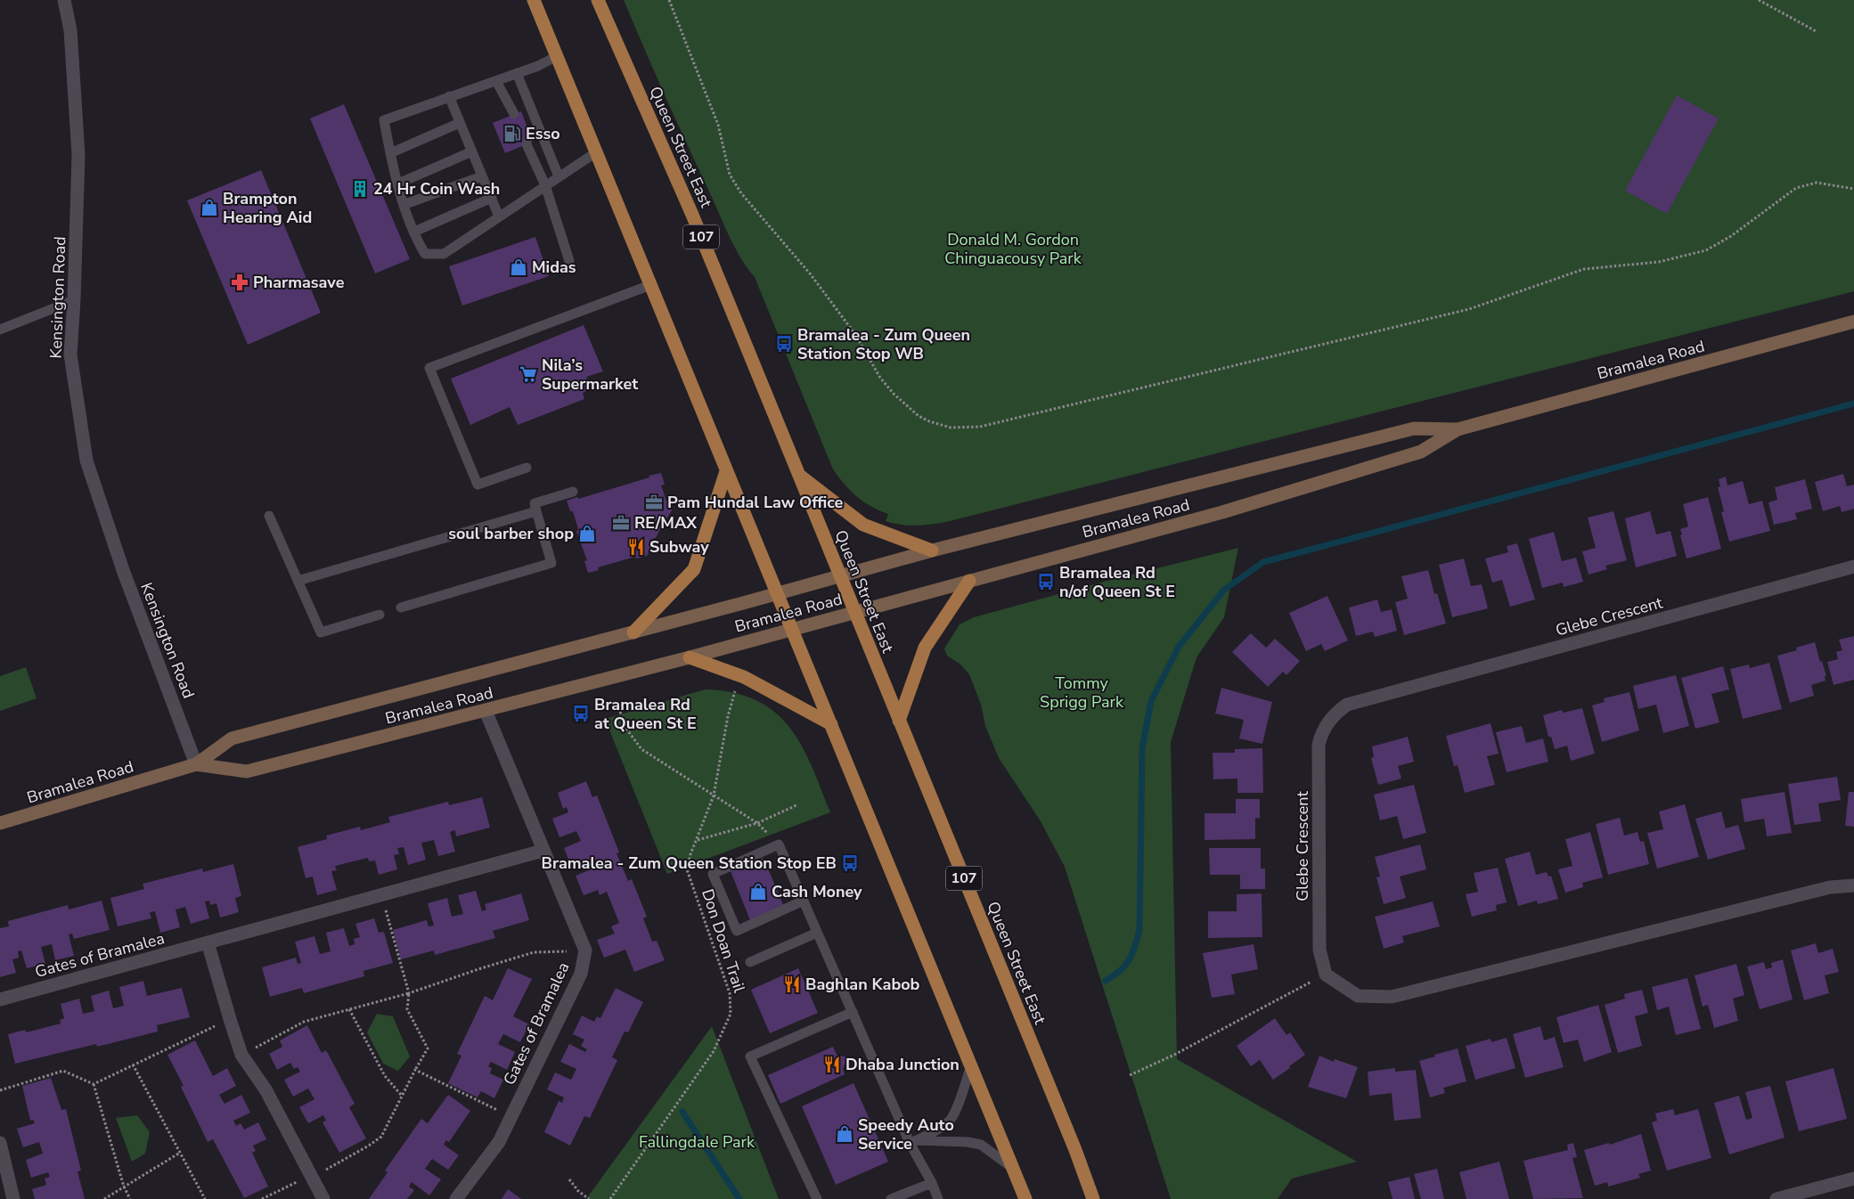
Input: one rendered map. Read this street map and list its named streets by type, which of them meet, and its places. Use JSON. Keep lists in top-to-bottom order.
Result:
{
  "streets": {
    "main road": ["Queen Street East", "107", "Bramalea Road"],
    "street": ["Kensington Road", "Glebe Crescent", "Gates of Bramalea"],
    "path": ["Don Doan Trail"]
  },
  "crossings": [
    ["Queen Street East", "Bramalea Road"],
    ["Kensington Road", "Bramalea Road"],
    ["Bramalea Road", "Gates of Bramalea"]
  ],
  "parks": ["Donald M. Gordon Chinguacousy Park", "Tommy Sprigg Park", "Fallingdale Park"],
  "places": {
    "fuel station": ["Esso"],
    "building": ["24 Hr Coin Wash"],
    "shop": [
      "Brampton Hearing Aid",
      "Midas",
      "soul barber shop",
      "Cash Money",
      "Speedy Auto Service"
    ],
    "pharmacy": ["Pharmasave"],
    "bus stop": [
      "Bramalea - Zum Queen Station Stop WB",
      "Bramalea Rd n/of Queen St E",
      "Bramalea Rd at Queen St E",
      "Bramalea - Zum Queen Station Stop EB"
    ],
    "supermarket": ["Nila’s Supermarket"],
    "office": ["Pam Hundal Law Office", "RE/MAX"],
    "restaurant": ["Subway", "Baghlan Kabob", "Dhaba Junction"]
  }
}
